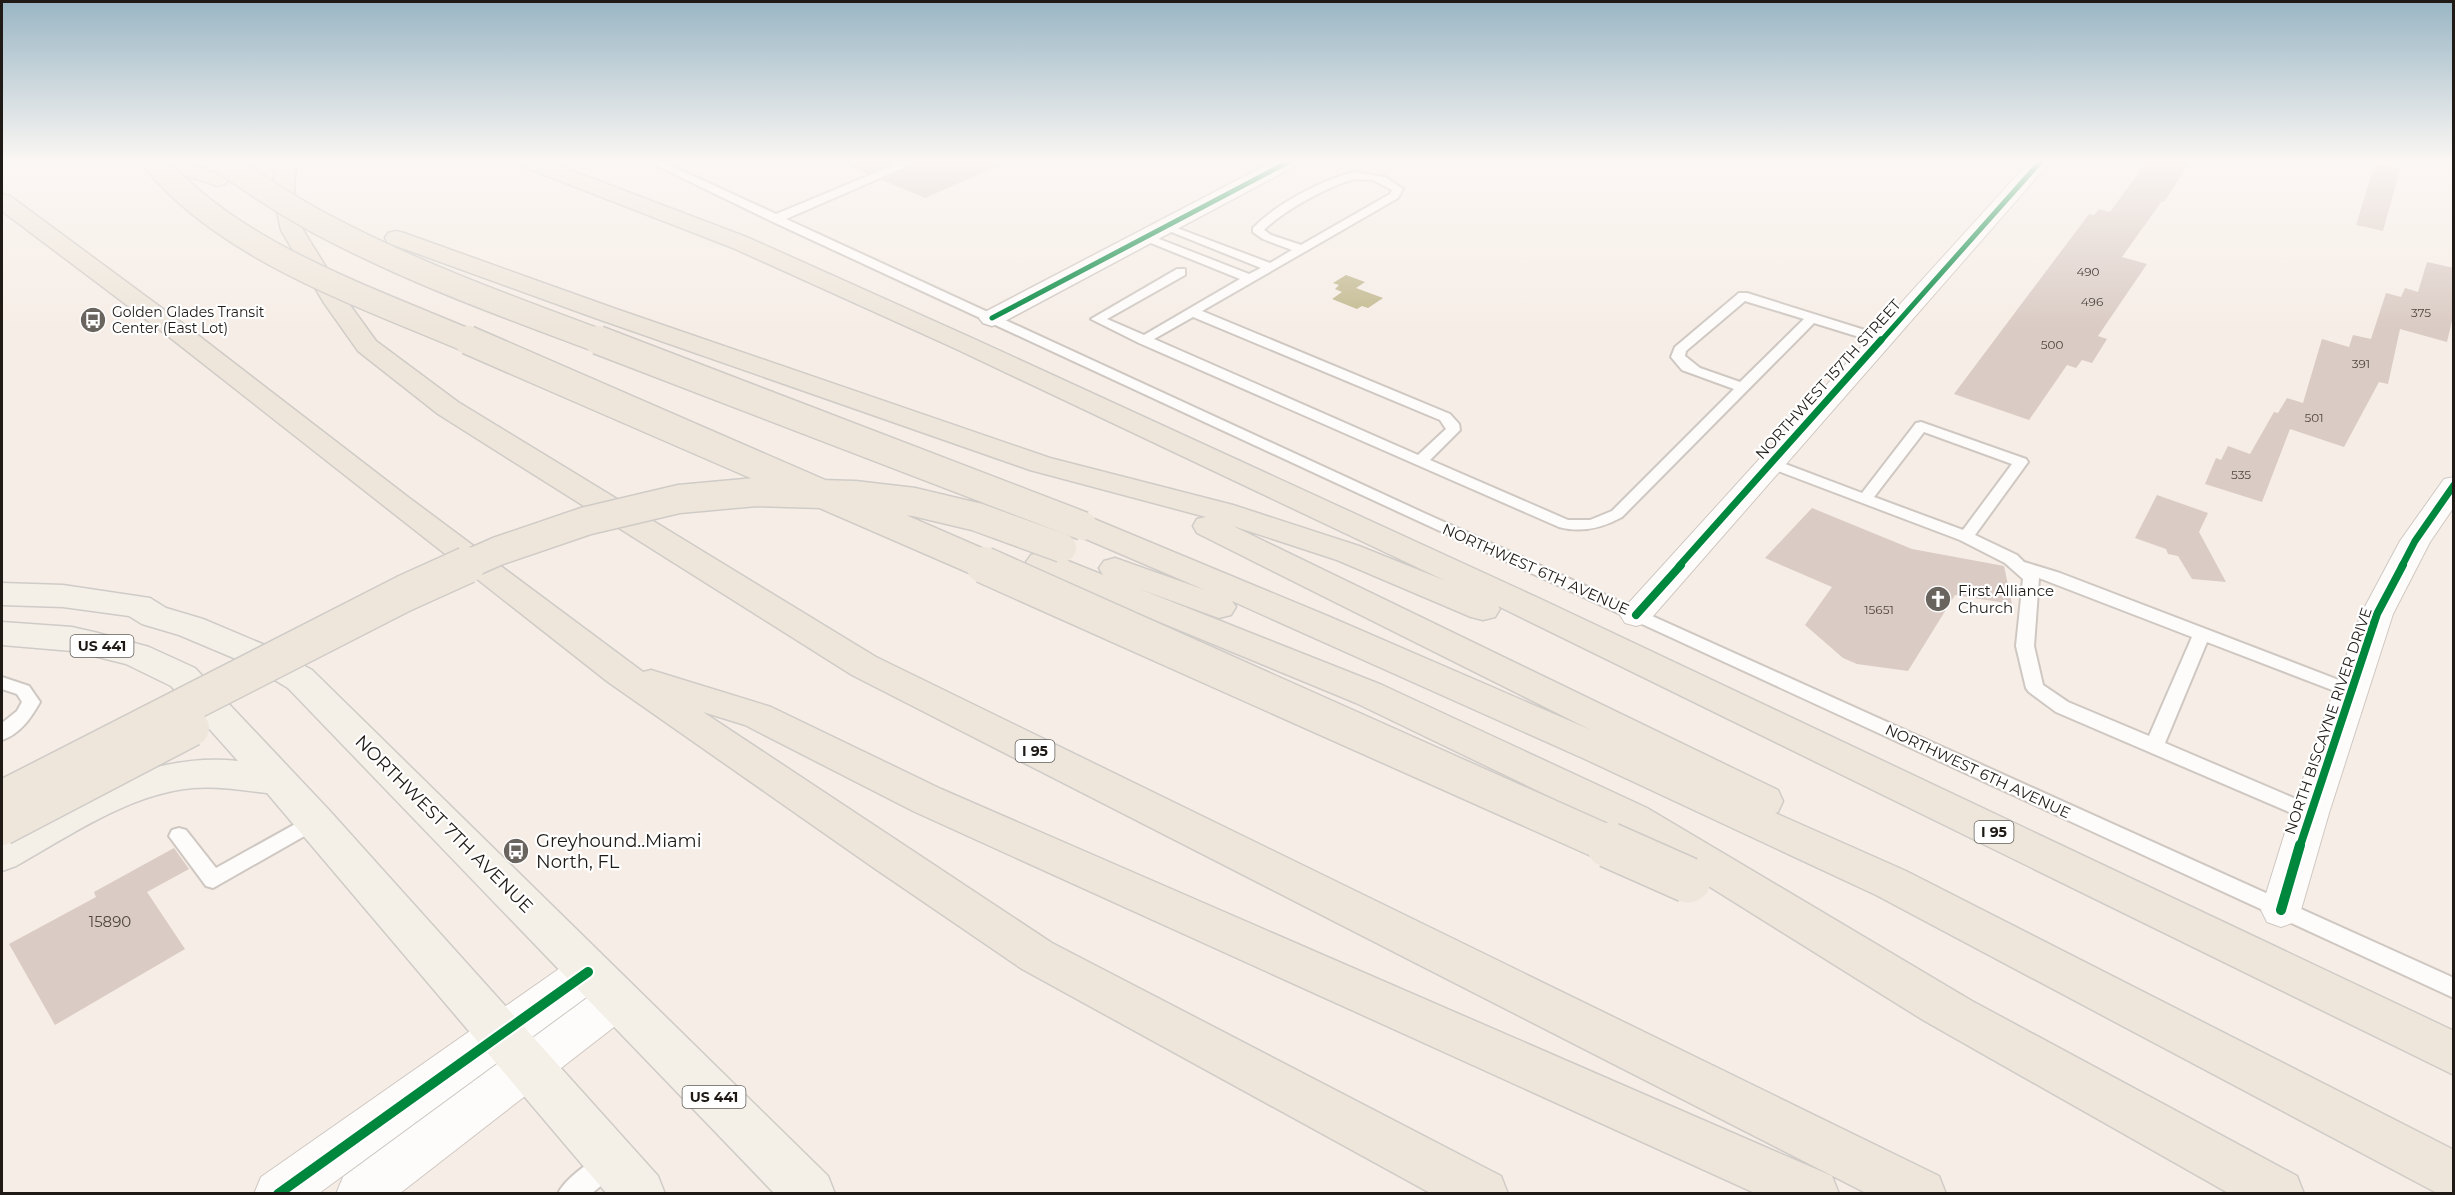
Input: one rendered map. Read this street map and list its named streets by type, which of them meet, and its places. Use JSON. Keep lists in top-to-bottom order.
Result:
{
  "streets": {
    "highway": ["I 95"],
    "main road": ["US 441", "NORTHWEST 7TH AVENUE"],
    "street": ["NORTHWEST 157TH STREET", "NORTH BISCAYNE RIVER DRIVE"],
    "lane": ["NORTHWEST 6TH AVENUE"]
  },
  "crossings": [
    ["NORTHWEST 157TH STREET", "NORTHWEST 6TH AVENUE"],
    ["NORTHWEST 6TH AVENUE", "NORTH BISCAYNE RIVER DRIVE"]
  ],
  "places": {
    "bus stop": ["Golden Glades Transit Center (East Lot)", "Greyhound..Miami North, FL"],
    "church": ["First Alliance Church"]
  },
  "house_numbers": [
    "490",
    "496",
    "375",
    "500",
    "391",
    "501",
    "535",
    "15651",
    "15890"
  ]
}
